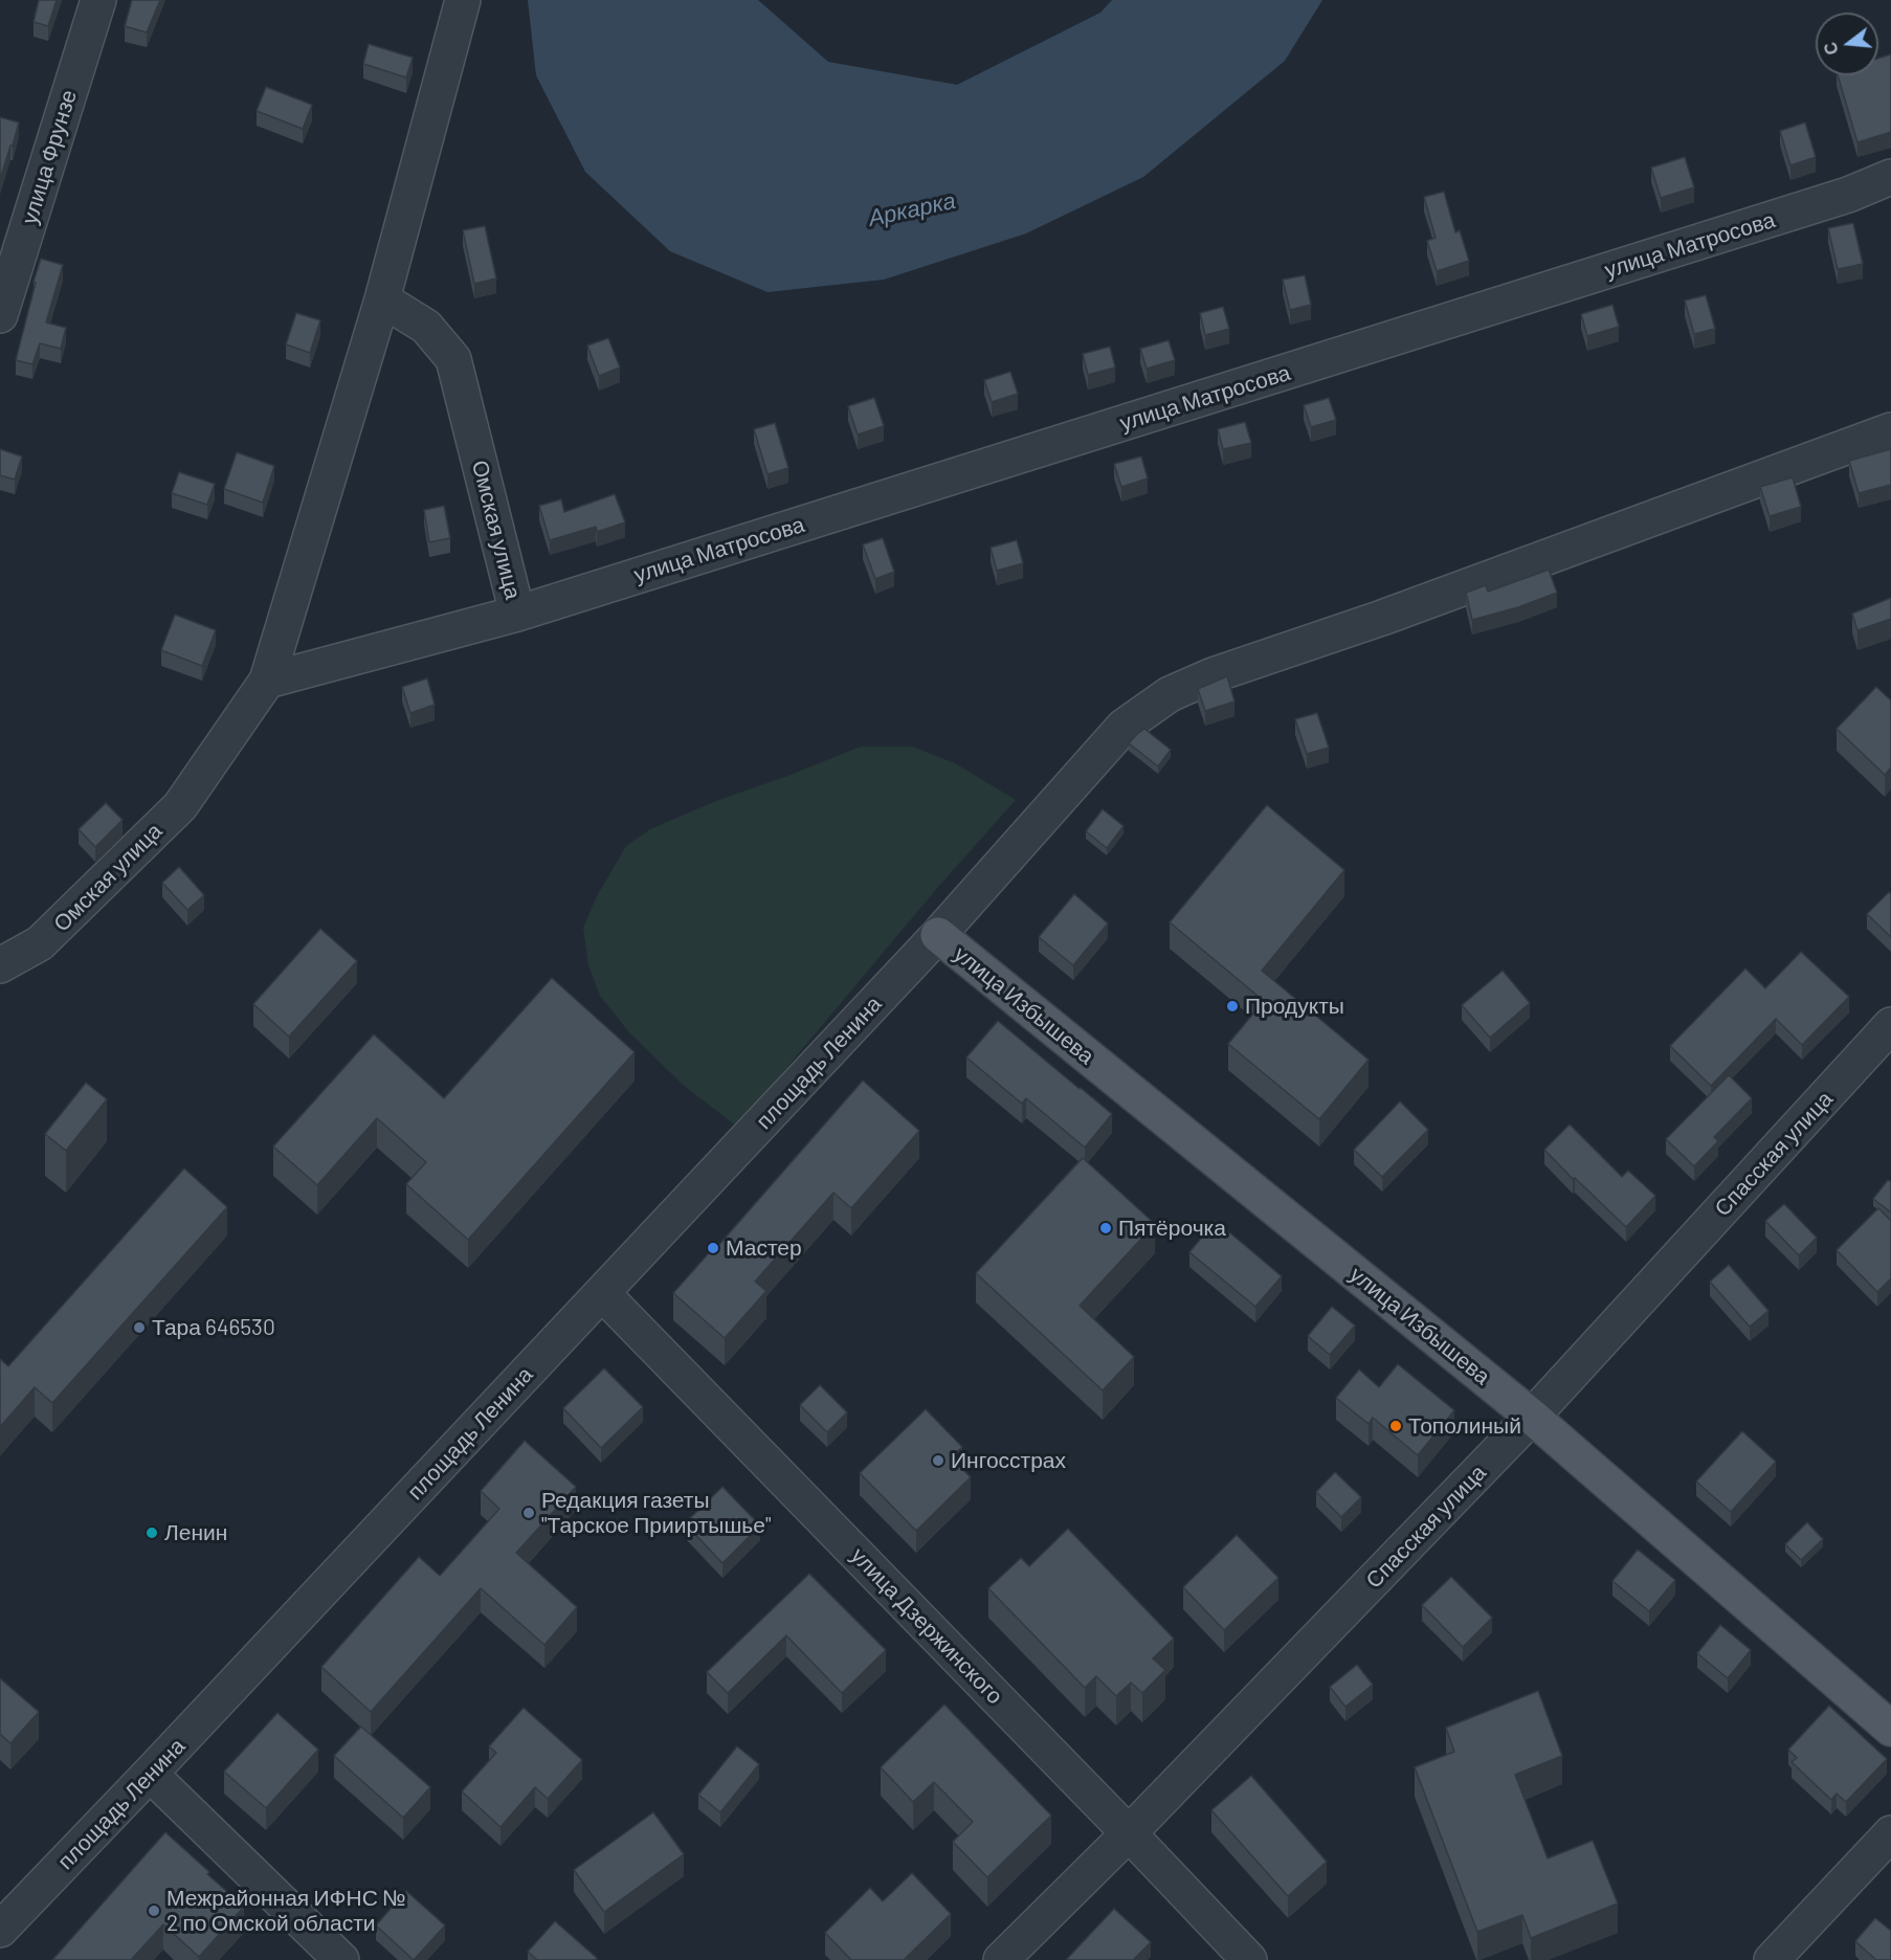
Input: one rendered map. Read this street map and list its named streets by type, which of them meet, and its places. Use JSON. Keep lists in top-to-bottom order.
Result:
{
  "streets": {
    "main road": ["улица Избышева"],
    "street": [
      "улица Фрунзе",
      "улица Матросова",
      "Омская улица",
      "площадь Ленина",
      "Спасская улица",
      "улица Дзержинского"
    ]
  },
  "crossings": [
    ["улица Матросова", "Омская улица"],
    ["улица Избышева", "площадь Ленина"],
    ["улица Избышева", "Спасская улица"],
    ["площадь Ленина", "улица Дзержинского"],
    ["Спасская улица", "улица Дзержинского"]
  ],
  "water": ["Аркарка"],
  "places": [
    "Продукты",
    "Пятёрочка",
    "Мастер",
    "Тара 646530",
    "Тополиный",
    "Ингосстрах",
    "Редакция газеты \"Тарское Прииртышье\"",
    "Ленин",
    "Межрайонная ИФНС № 2 по Омской области"
  ],
  "north": "left"
}
